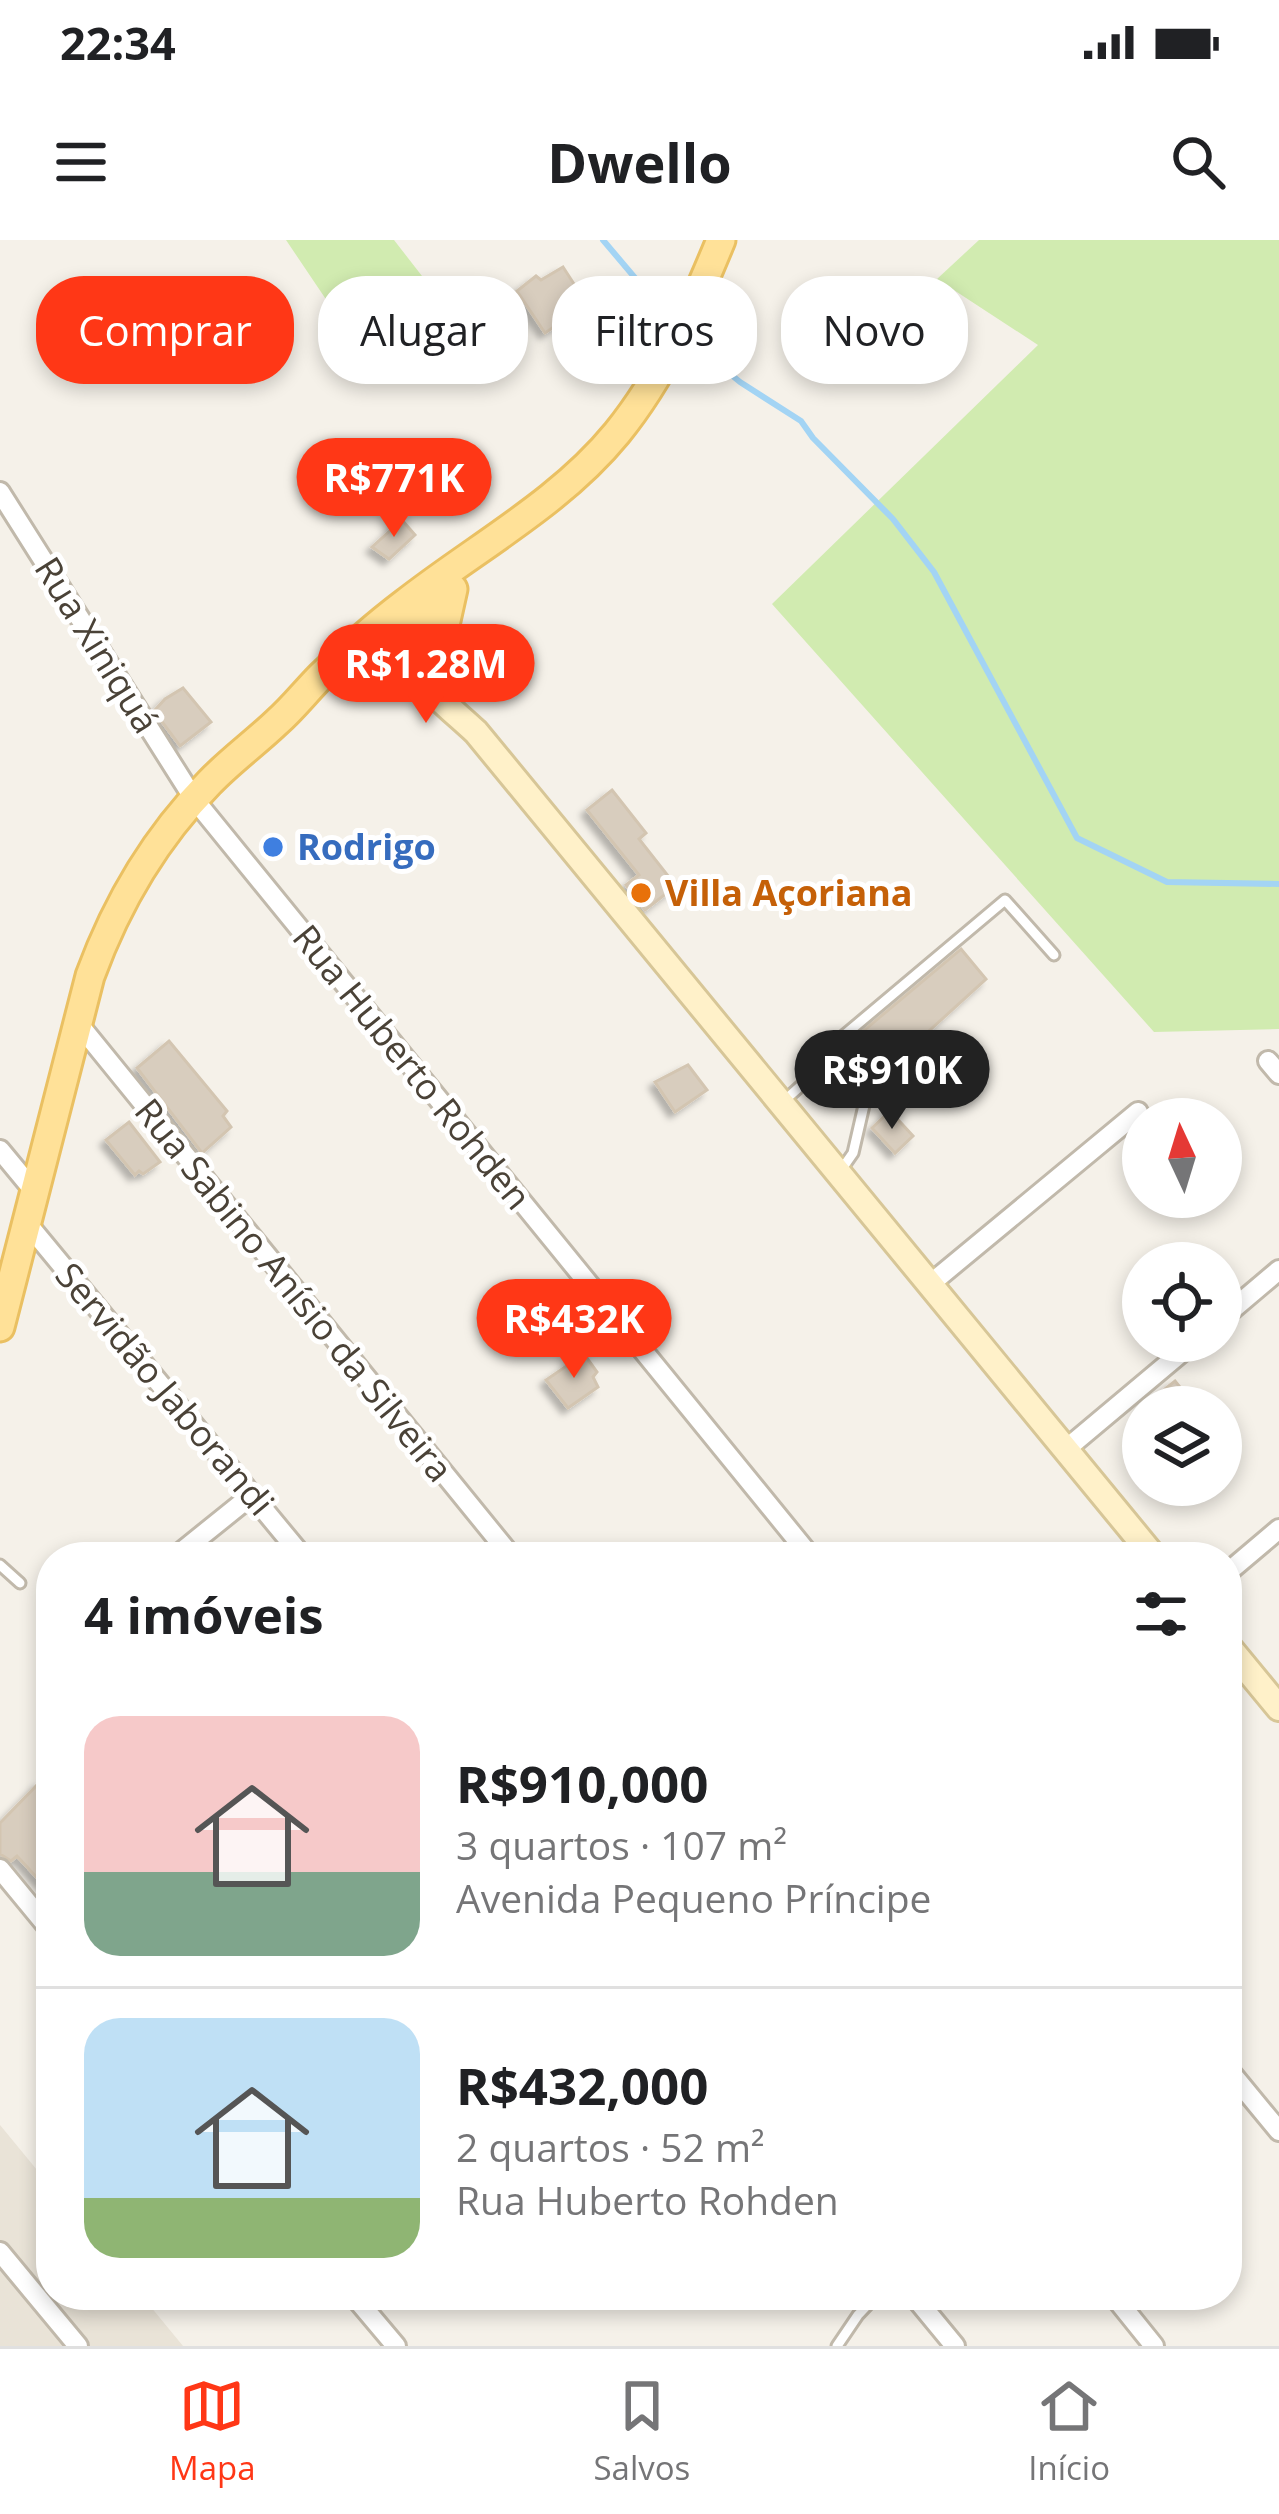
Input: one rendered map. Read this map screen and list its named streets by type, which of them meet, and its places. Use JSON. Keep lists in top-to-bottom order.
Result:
{
  "streets": {
    "street": [
      "Rua Xiniquá",
      "Rua Huberto Rohden",
      "Rua Sabino Anísio da Silveira",
      "Servidão Jaborandi"
    ]
  },
  "crossings": [
    ["Rua Xiniquá", "Rua Huberto Rohden"]
  ],
  "places": ["Rodrigo", "Villa Açoriana"],
  "north": "top",
  "page": {
    "status": "22:34",
    "header": "Dwello",
    "chip": [
      "Comprar",
      "Alugar",
      "Filtros",
      "Novo"
    ],
    "price": [
      "R$771K",
      "R$1.28M",
      "R$910K",
      "R$432K"
    ],
    "heading": "4 imóveis",
    "list": [
      {
        "name": "R$910,000",
        "note": "3 quartos · 107 m² · Avenida Pequeno Príncipe"
      },
      {
        "name": "R$432,000",
        "note": "2 quartos · 52 m² · Rua Huberto Rohden"
      }
    ],
    "tabs": ["Mapa", "Salvos", "Início"]
  }
}
